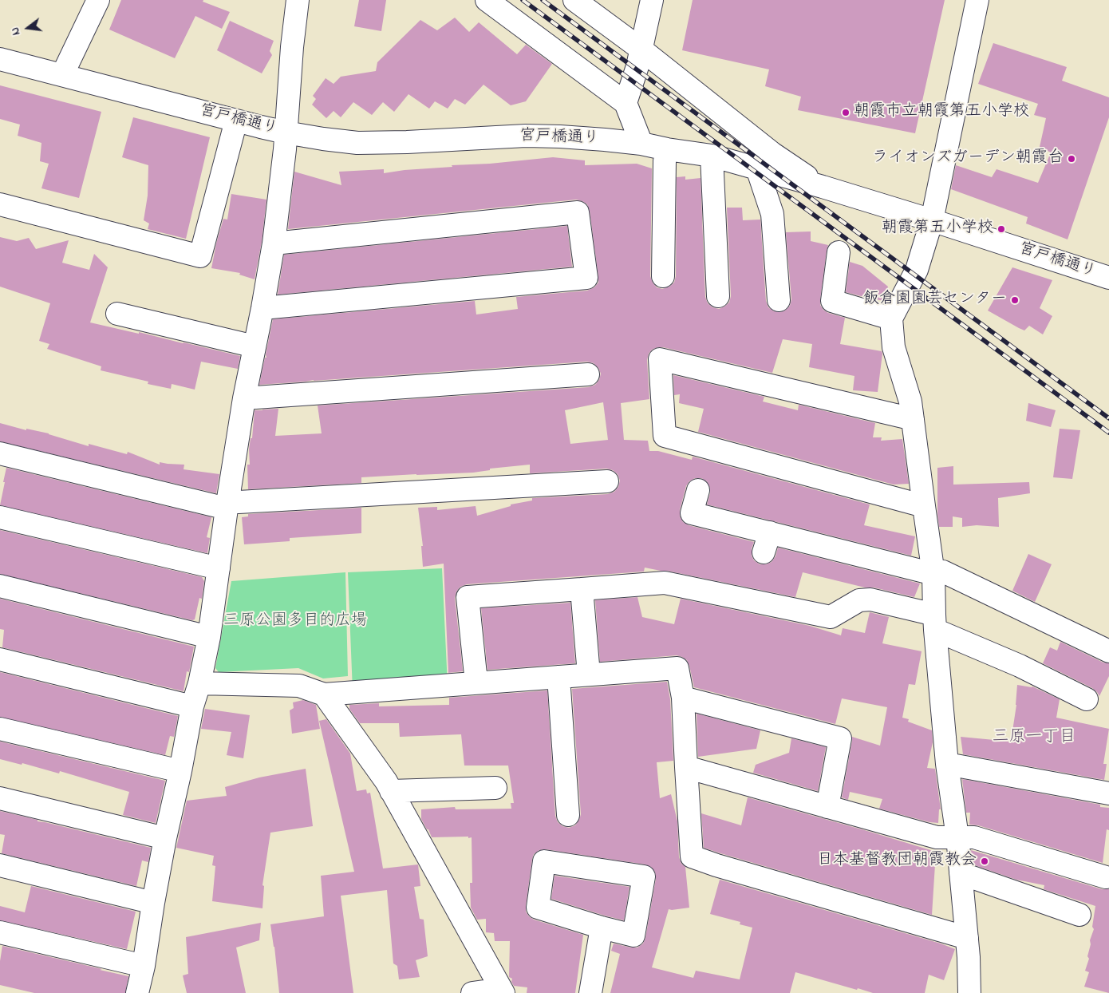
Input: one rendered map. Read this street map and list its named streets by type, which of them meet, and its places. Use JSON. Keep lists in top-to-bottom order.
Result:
{
  "streets": {
    "street": ["宮戸橋通り"]
  },
  "districts": ["三原一丁目"],
  "parks": ["三原公園多目的広場"],
  "places": [
    "朝霞市立朝霞第五小学校",
    "ライオンズガーデン朝霞台",
    "朝霞第五小学校",
    "飯倉園園芸センター",
    "日本基督教団朝霞教会"
  ],
  "north": "left"
}
